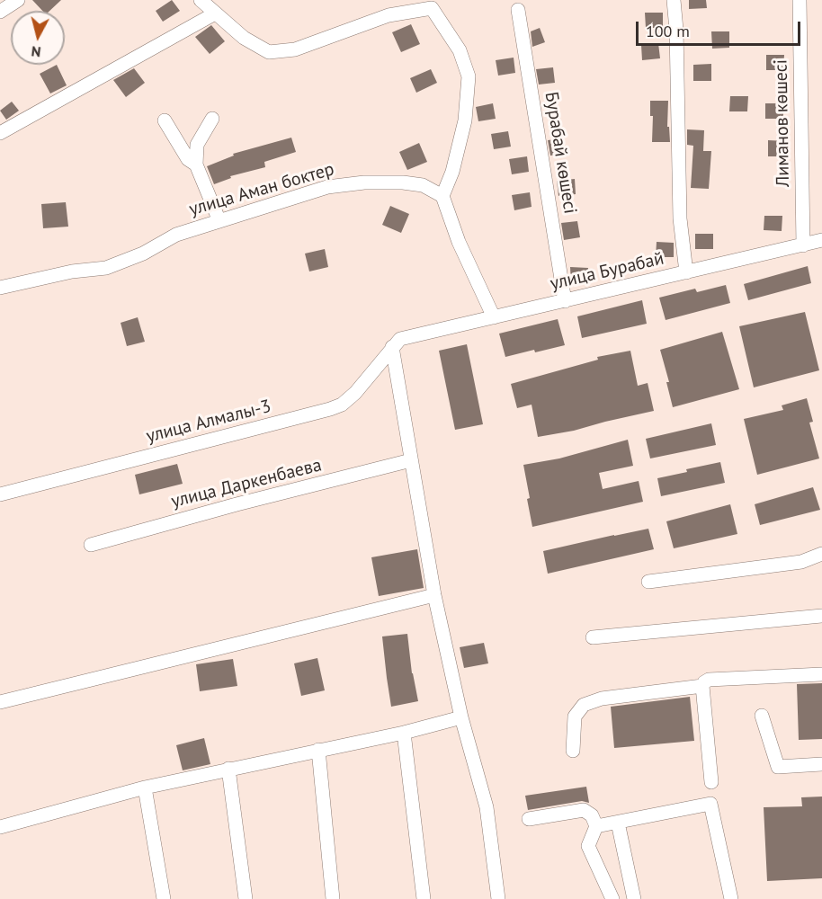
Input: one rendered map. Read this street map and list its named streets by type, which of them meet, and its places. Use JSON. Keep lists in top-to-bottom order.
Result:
{
  "streets": {
    "street": [
      "Лиманов көшесі",
      "Бурабай көшесі",
      "улица Аман боктер",
      "улица Бурабай",
      "улица Алмалы-3",
      "улица Даркенбаева"
    ]
  },
  "crossings": [
    ["Лиманов көшесі", "улица Бурабай"],
    ["Бурабай көшесі", "улица Бурабай"],
    ["улица Бурабай", "улица Алмалы-3"]
  ],
  "scale_bar": "100 m",
  "north": "bottom"
}
